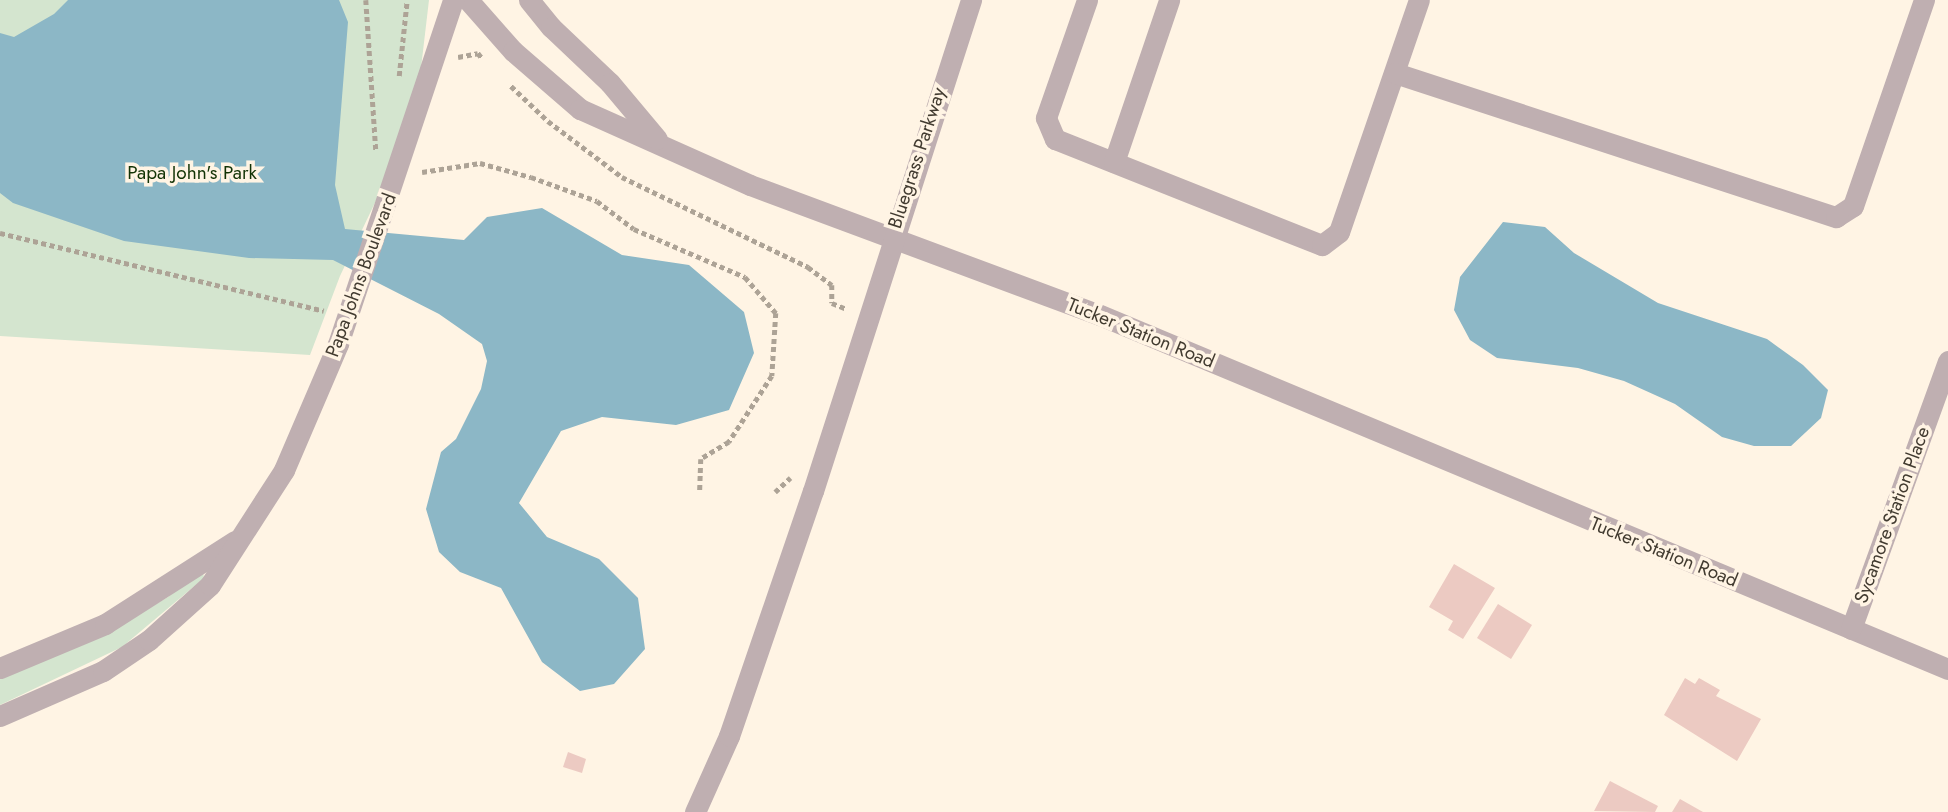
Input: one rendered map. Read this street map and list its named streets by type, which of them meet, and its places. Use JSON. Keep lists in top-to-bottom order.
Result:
{
  "streets": {
    "street": [
      "Bluegrass Parkway",
      "Papa Johns Boulevard",
      "Tucker Station Road",
      "Sycamore Station Place"
    ]
  },
  "crossings": [
    ["Bluegrass Parkway", "Tucker Station Road"],
    ["Tucker Station Road", "Sycamore Station Place"]
  ],
  "parks": ["Papa John's Park"]
}
